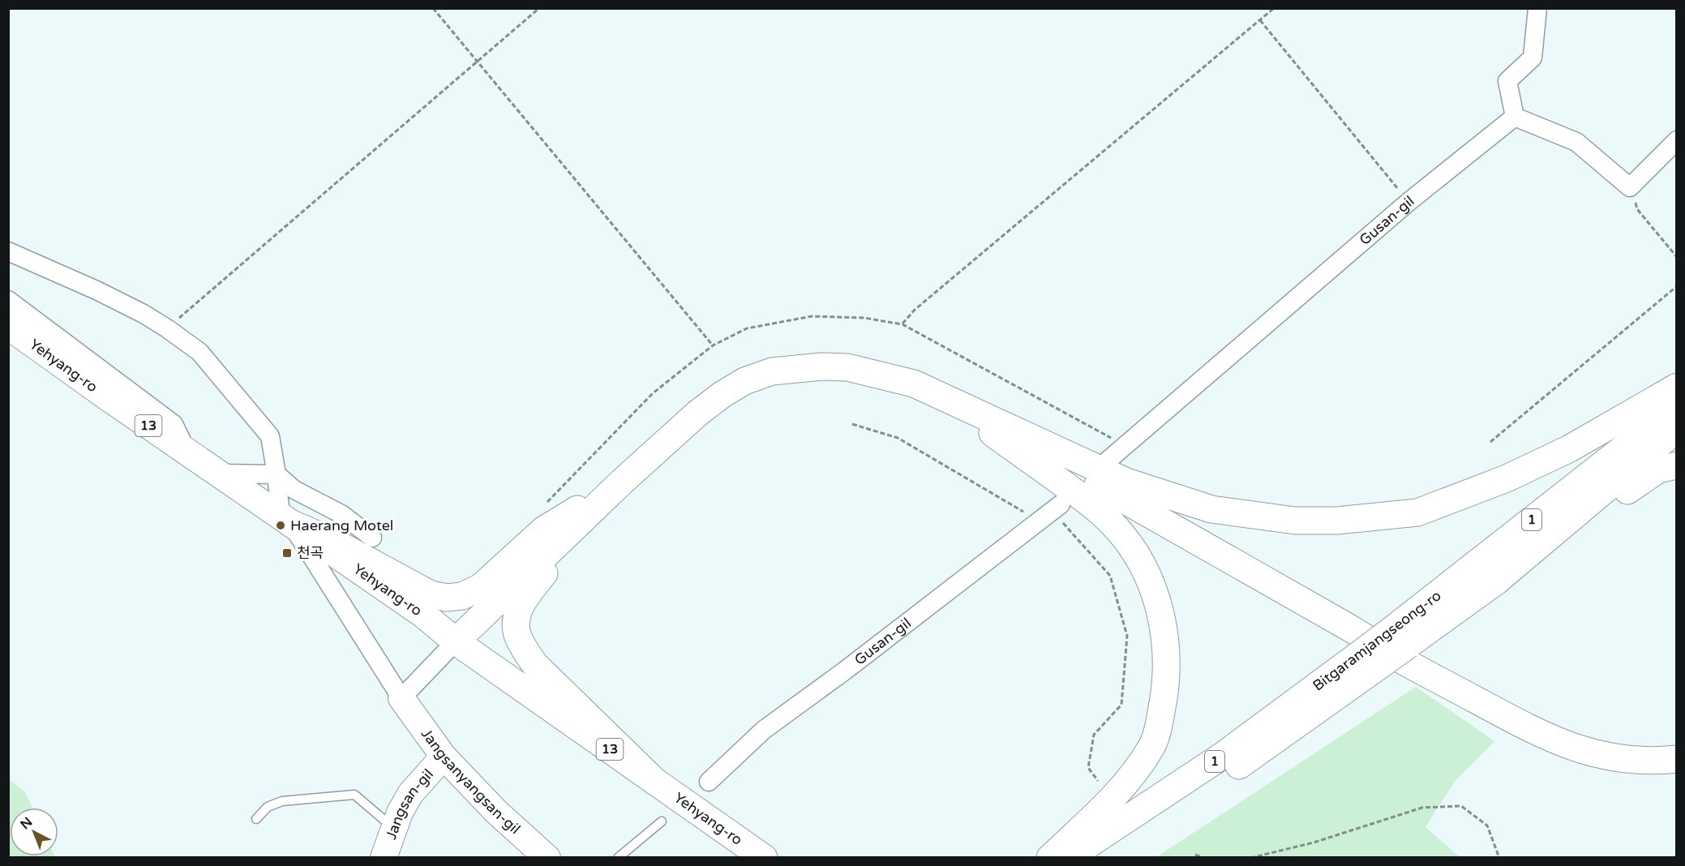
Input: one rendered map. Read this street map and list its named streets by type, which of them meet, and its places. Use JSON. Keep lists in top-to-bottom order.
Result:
{
  "streets": {
    "main road": [
      "Yehyang-ro",
      "13",
      "1",
      "Bitgaramjangseong-ro"
    ],
    "street": ["Gusan-gil", "Jangsanyangsan-gil", "Jangsan-gil"]
  },
  "crossings": [
    ["Jangsanyangsan-gil", "Jangsan-gil"]
  ],
  "places": {
    "other": ["Haerang Motel"],
    "transit": ["천곡"]
  },
  "north": "top left"
}
